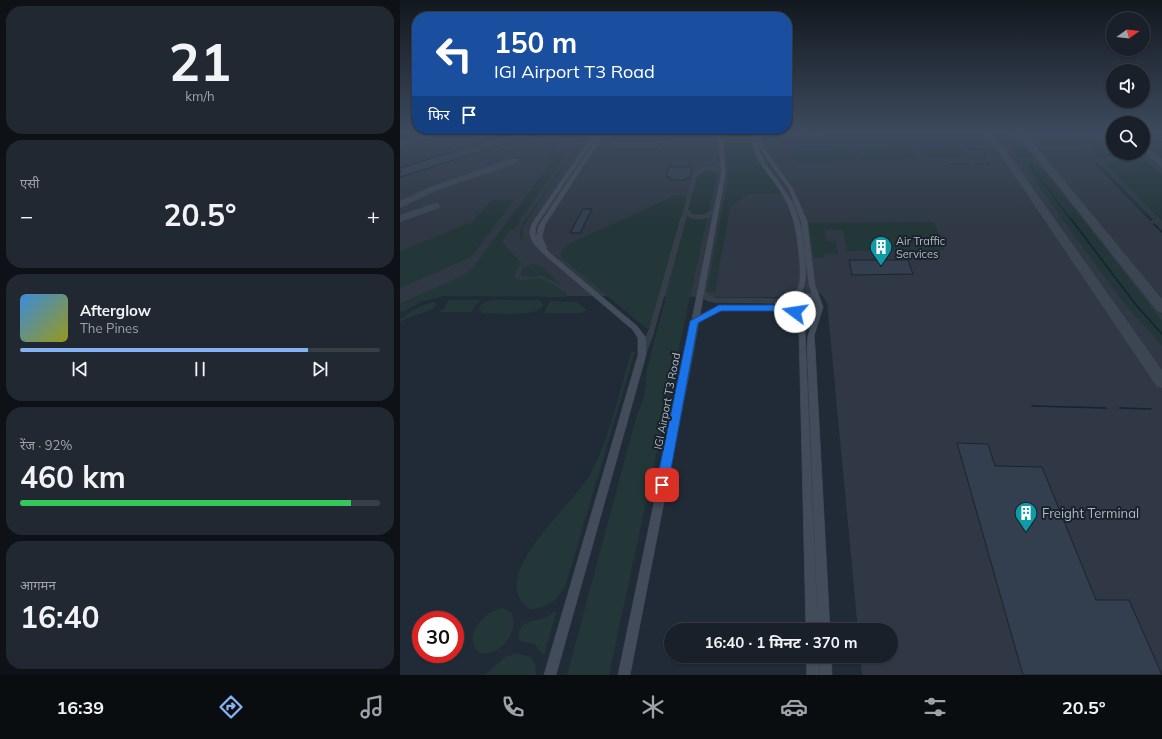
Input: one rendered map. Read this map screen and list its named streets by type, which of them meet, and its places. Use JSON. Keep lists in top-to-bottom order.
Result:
{
  "streets": {
    "main road": ["IGI Airport T3 Road"]
  },
  "places": {
    "building": ["Air Traffic Services", "Freight Terminal"]
  },
  "north": "right",
  "page": {
    "tile": [
      ["21", "km/h"],
      "एसी",
      ["रेंज · 92%", "460 km"],
      ["आगमन", "16:40"]
    ],
    "turn": ["150 m", "IGI Airport T3 Road"],
    "then": "फिर",
    "heat": ["−", "20.5°", "+"],
    "song": ["Afterglow", "The Pines"],
    "limit": "30",
    "trip": "16:40 · 1 मिनट · 370 m",
    "tabs": ["16:39", "20.5°"]
  }
}
